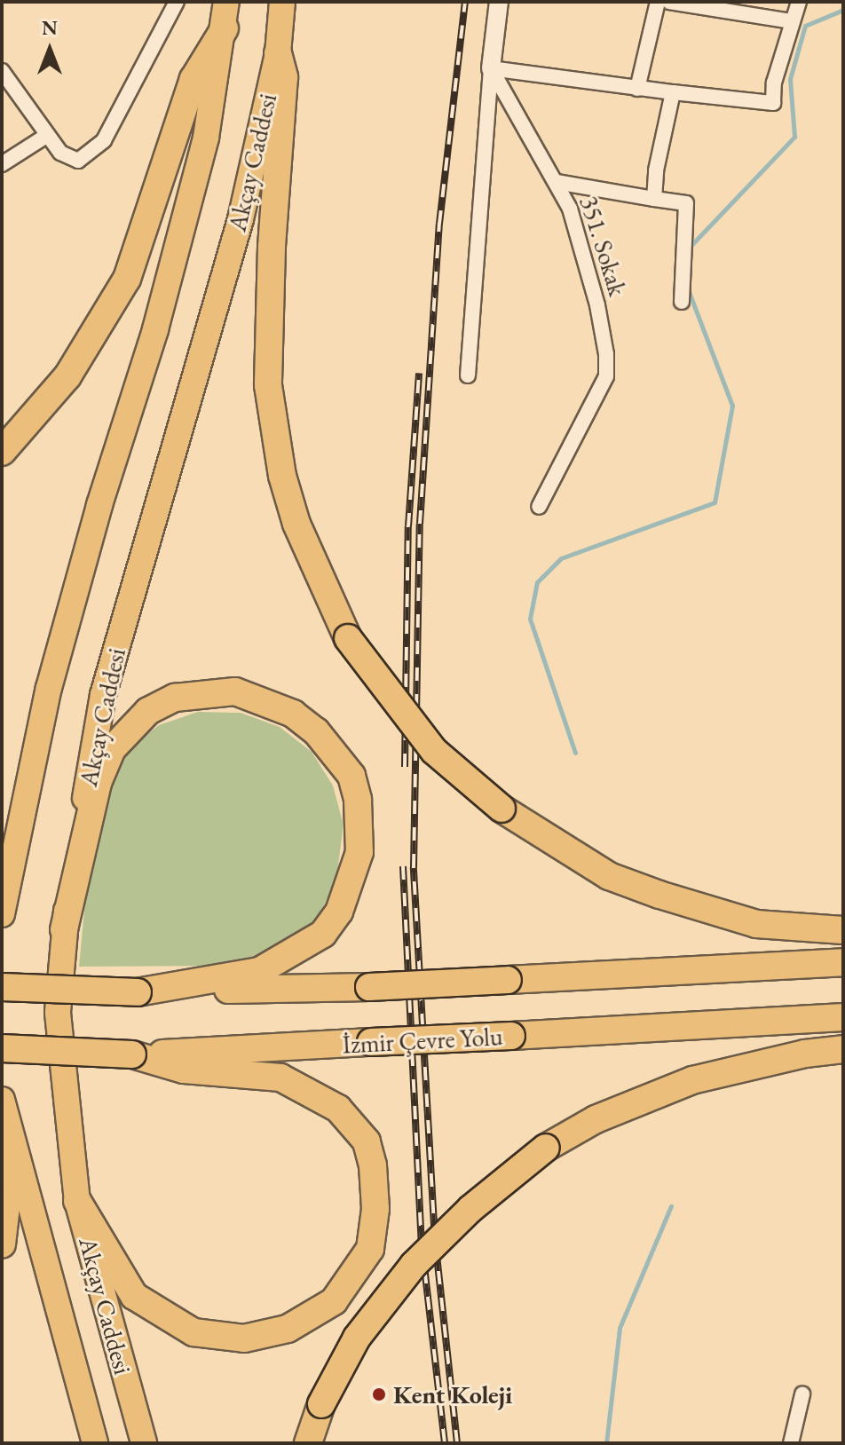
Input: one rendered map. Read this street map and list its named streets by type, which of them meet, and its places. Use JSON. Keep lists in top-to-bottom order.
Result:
{
  "streets": {
    "highway": ["Akçay Caddesi", "İzmir Çevre Yolu"],
    "street": ["351. Sokak"]
  },
  "places": ["Kent Koleji"],
  "north": "top"
}
